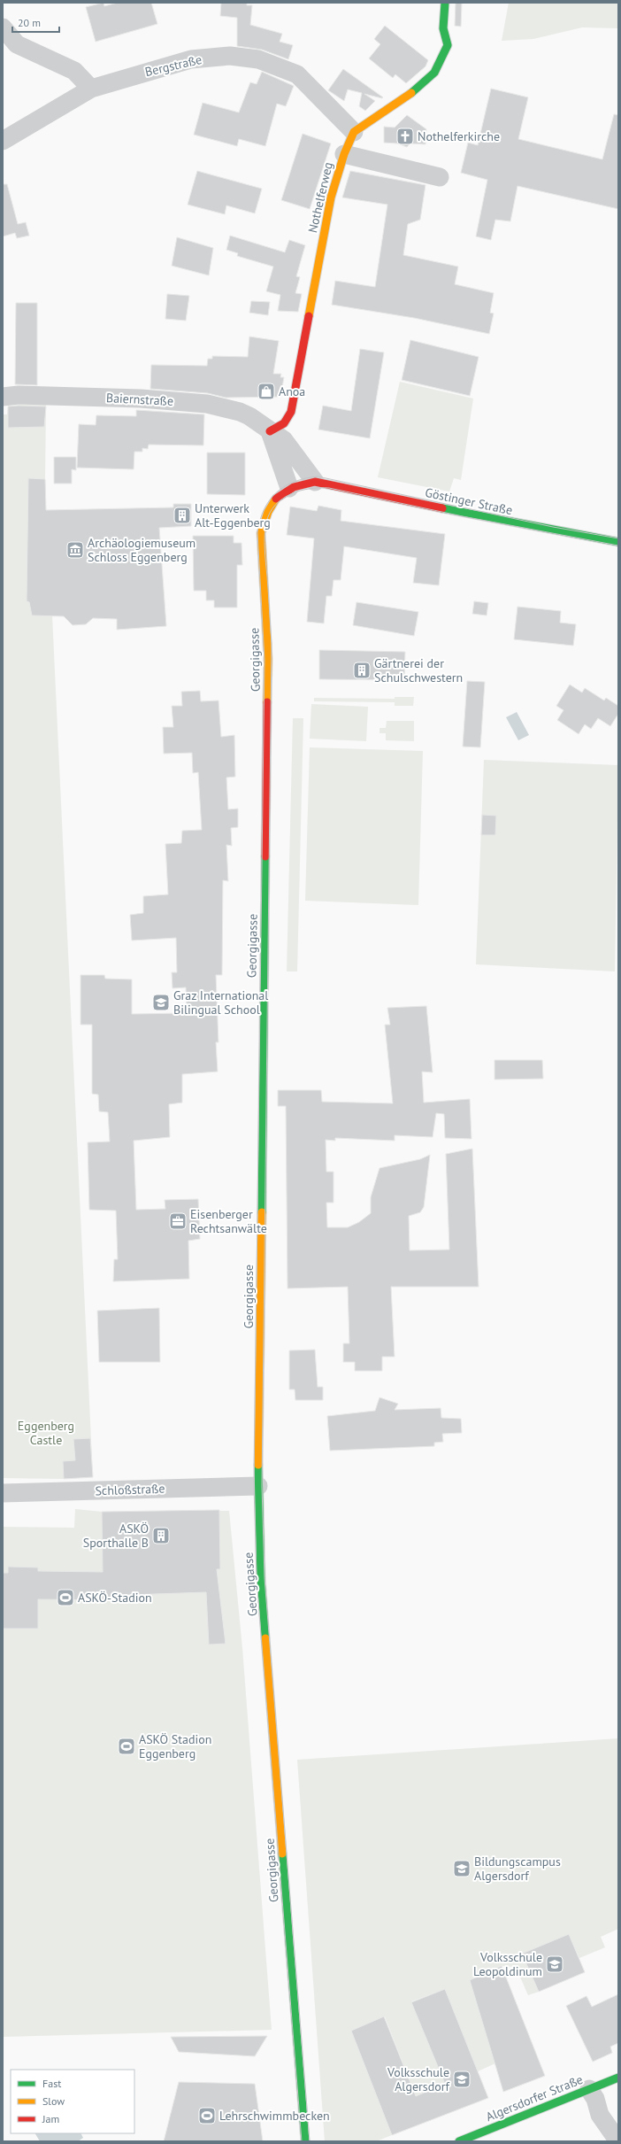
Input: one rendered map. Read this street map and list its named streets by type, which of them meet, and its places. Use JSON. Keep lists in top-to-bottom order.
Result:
{
  "streets": {
    "main road": [
      "Nothelferweg",
      "Göstinger Straße",
      "Georgigasse",
      "Algersdorfer Straße"
    ],
    "street": ["Bergstraße", "Baiernstraße", "Schloßstraße"]
  },
  "crossings": [
    ["Bergstraße", "Nothelferweg"],
    ["Nothelferweg", "Baiernstraße"],
    ["Baiernstraße", "Göstinger Straße"],
    ["Baiernstraße", "Georgigasse"],
    ["Göstinger Straße", "Georgigasse"],
    ["Georgigasse", "Schloßstraße"]
  ],
  "parks": ["Eggenberg Castle"],
  "places": {
    "church": ["Nothelferkirche"],
    "shop": ["Anoa"],
    "building": ["Unterwerk Alt-Eggenberg", "Gärtnerei der Schulschwestern", "ASKÖ Sporthalle B"],
    "museum": ["Archäologiemuseum Schloss Eggenberg"],
    "school or university": [
      "Graz International Bilingual School",
      "Bildungscampus Algersdorf",
      "Volksschule Leopoldinum",
      "Volksschule Algersdorf"
    ],
    "office": ["Eisenberger Rechtsanwälte"],
    "sports": ["ASKÖ-Stadion", "ASKÖ Stadion Eggenberg", "Lehrschwimmbecken"]
  },
  "legend": ["Fast", "Slow", "Jam"],
  "scale_bar": "20 m"
}
